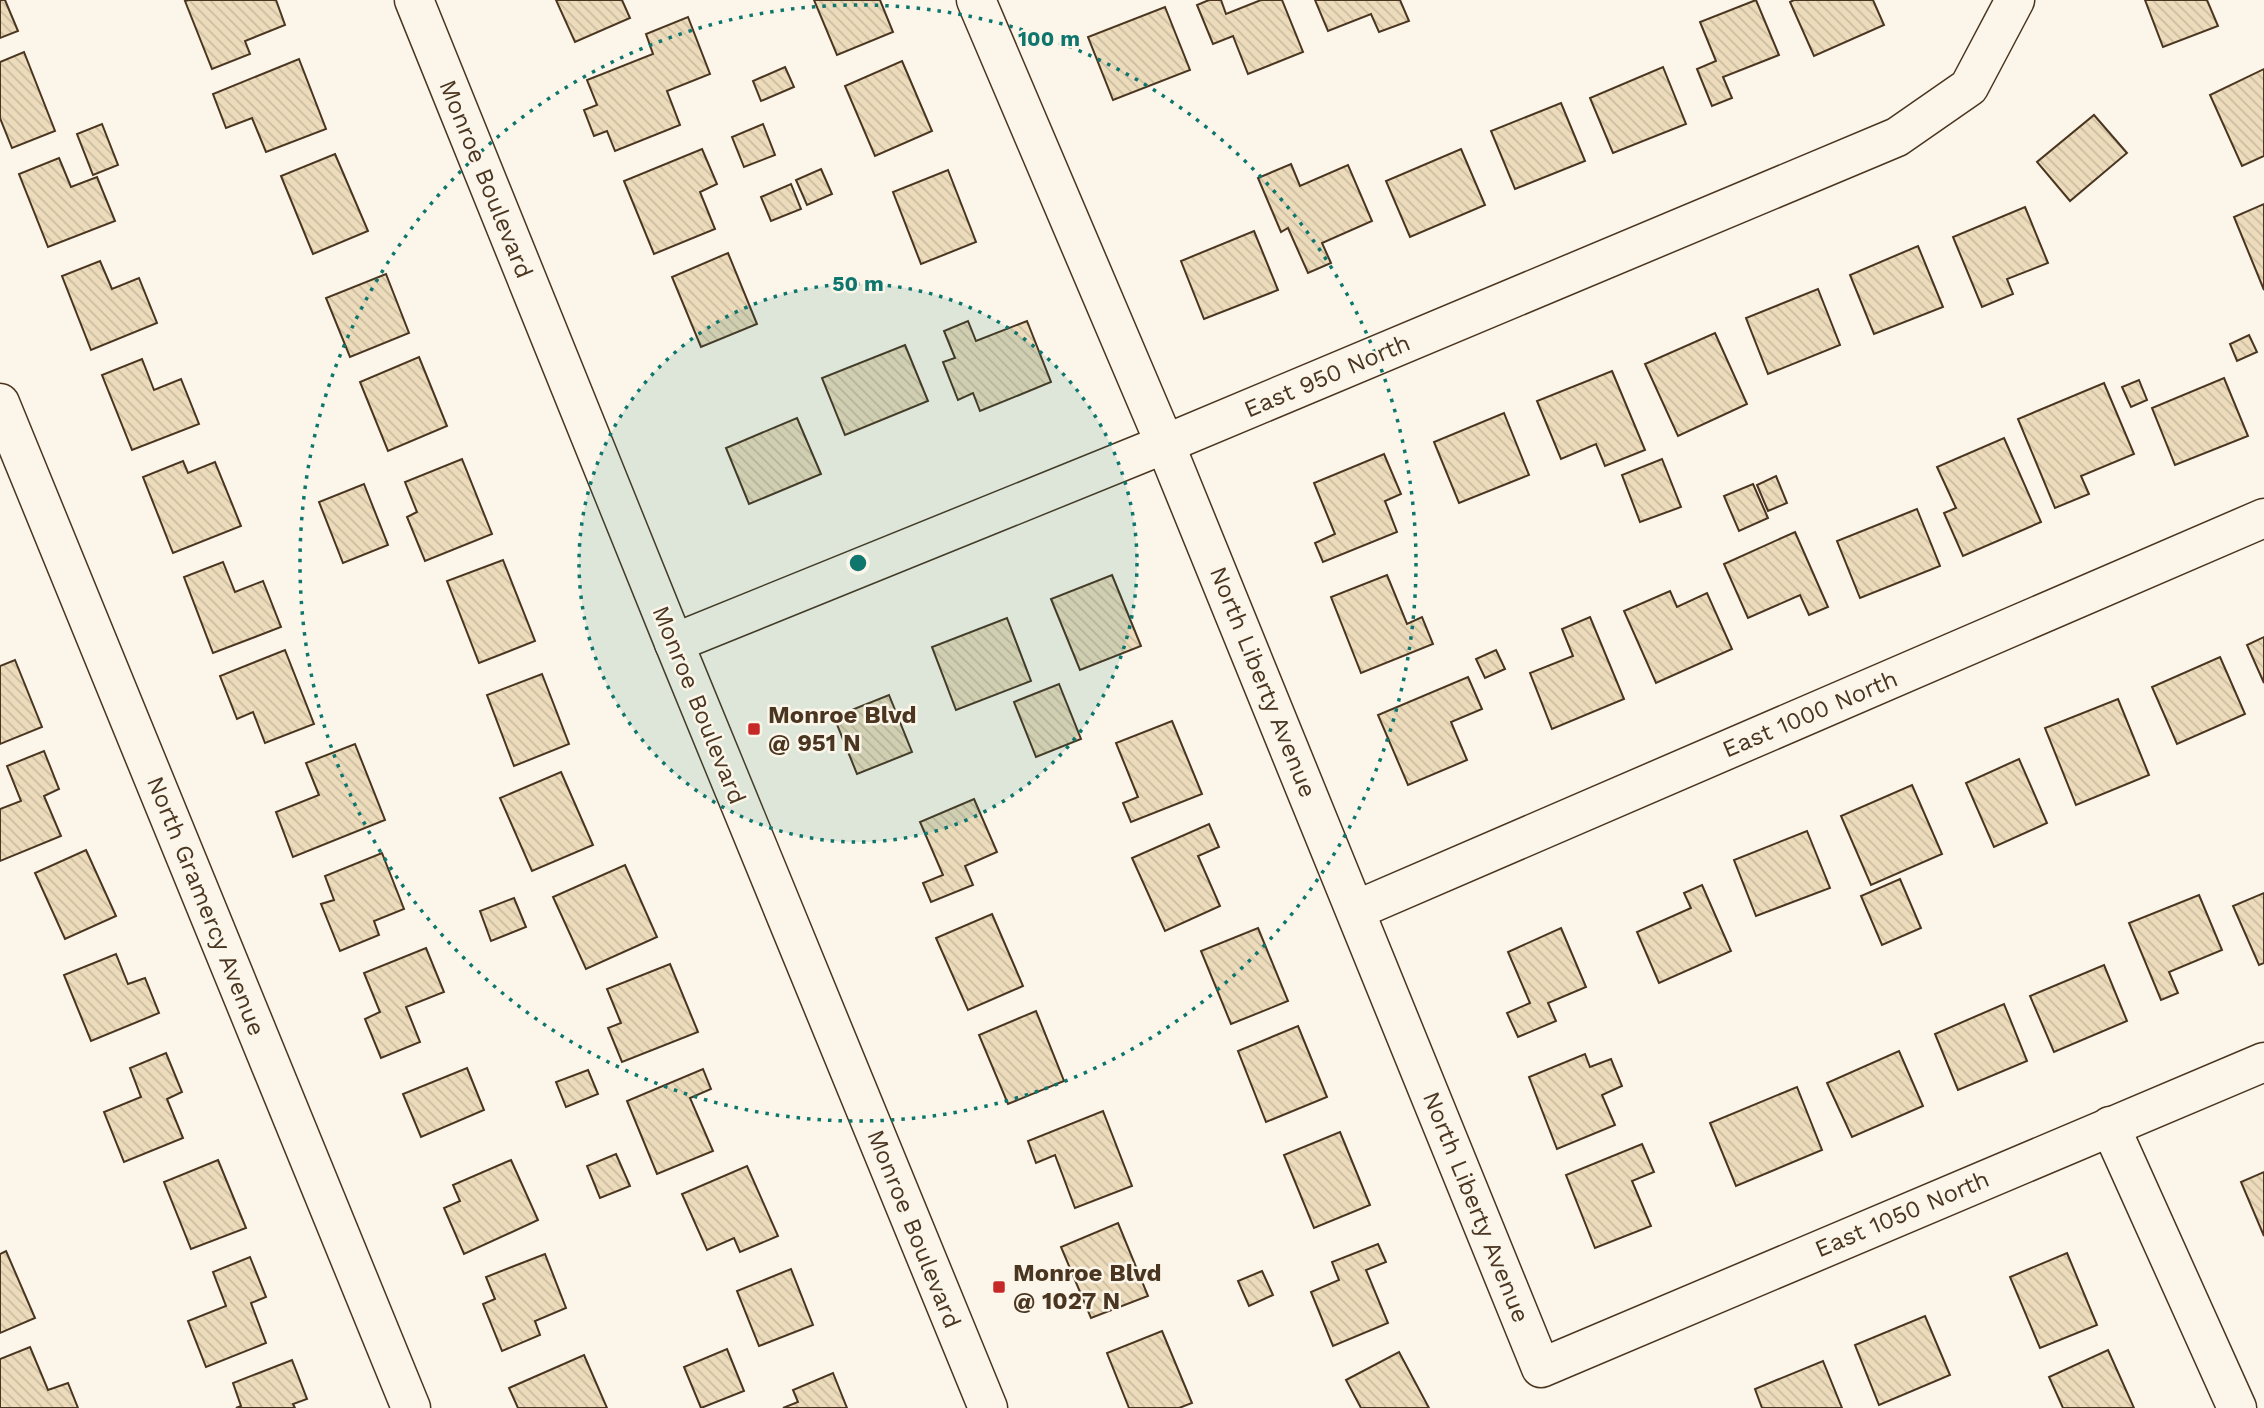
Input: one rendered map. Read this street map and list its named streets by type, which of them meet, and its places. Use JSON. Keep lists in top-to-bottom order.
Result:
{
  "streets": {
    "street": [
      "Monroe Boulevard",
      "East 950 North",
      "North Liberty Avenue",
      "East 1000 North",
      "North Gramercy Avenue",
      "East 1050 North"
    ]
  },
  "crossings": [
    ["Monroe Boulevard", "East 950 North"],
    ["East 950 North", "North Liberty Avenue"],
    ["North Liberty Avenue", "East 1000 North"],
    ["North Liberty Avenue", "East 1050 North"]
  ],
  "places": {
    "transit": ["Monroe Blvd @ 951 N", "Monroe Blvd @ 1027 N"]
  },
  "rings": ["100 m", "50 m"]
}
